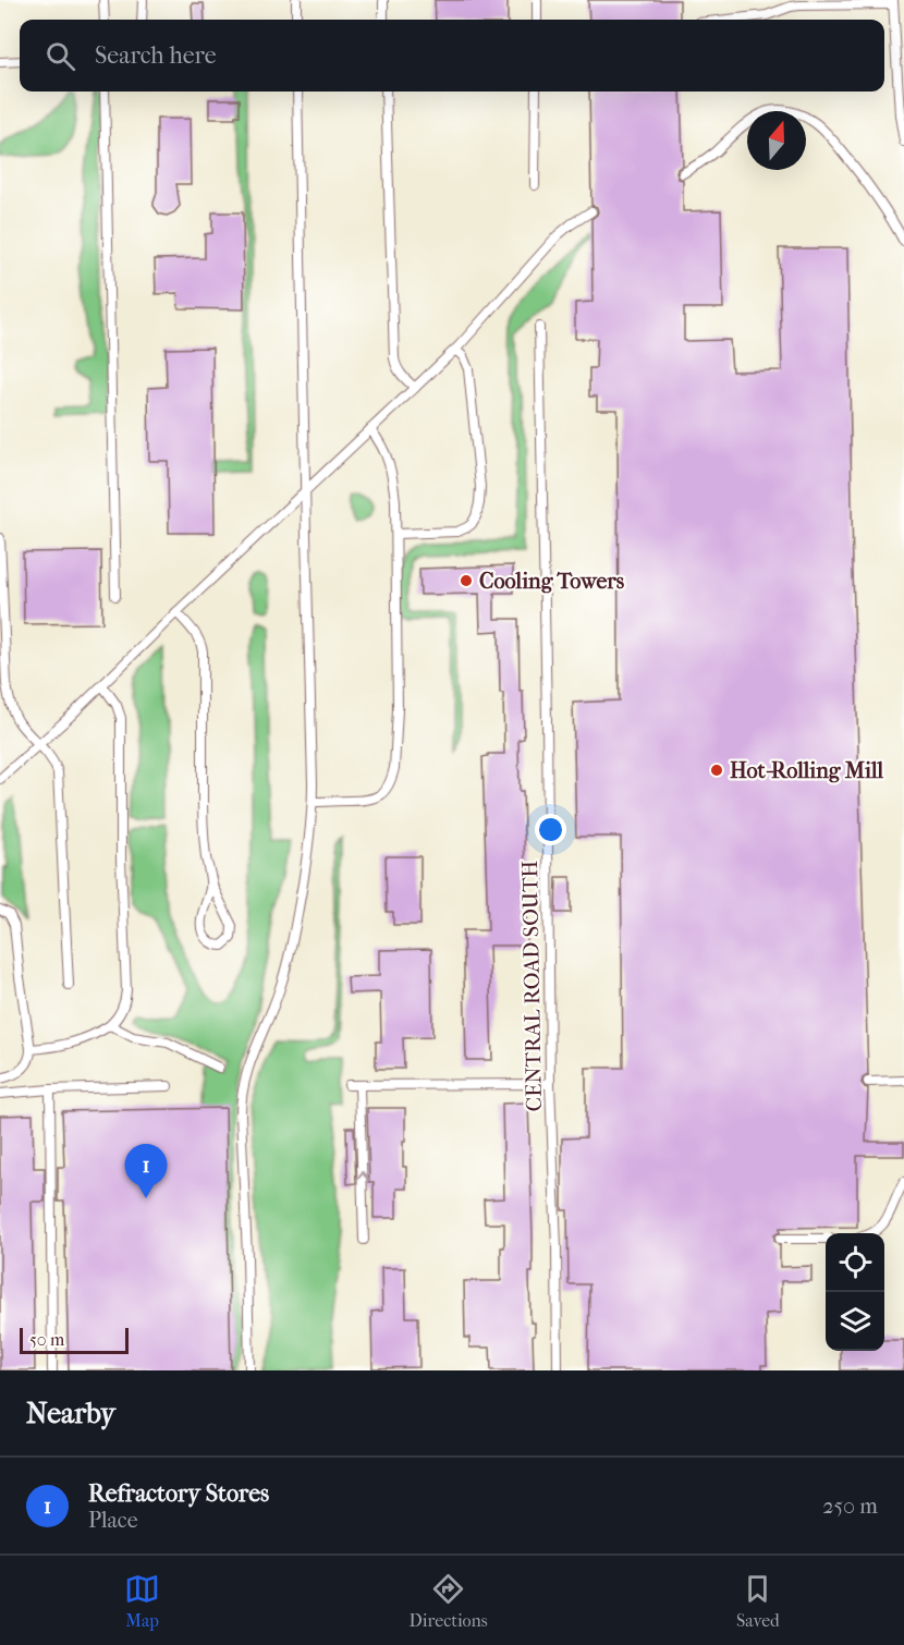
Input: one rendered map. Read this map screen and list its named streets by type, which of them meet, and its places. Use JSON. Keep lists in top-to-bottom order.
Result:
{
  "streets": {
    "lane": ["CENTRAL ROAD SOUTH"]
  },
  "places": ["Cooling Towers", "Hot-Rolling Mill"],
  "scale_bar": "50 m",
  "north": "top",
  "page": {
    "search": "Search here",
    "pins": "1",
    "scale": "50 m",
    "heading": "Nearby",
    "list": [
      {
        "mark": "1",
        "name": "Refractory Stores",
        "note": "Place",
        "value": "250 m"
      }
    ],
    "nav": ["Map", "Directions", "Saved"]
  }
}
